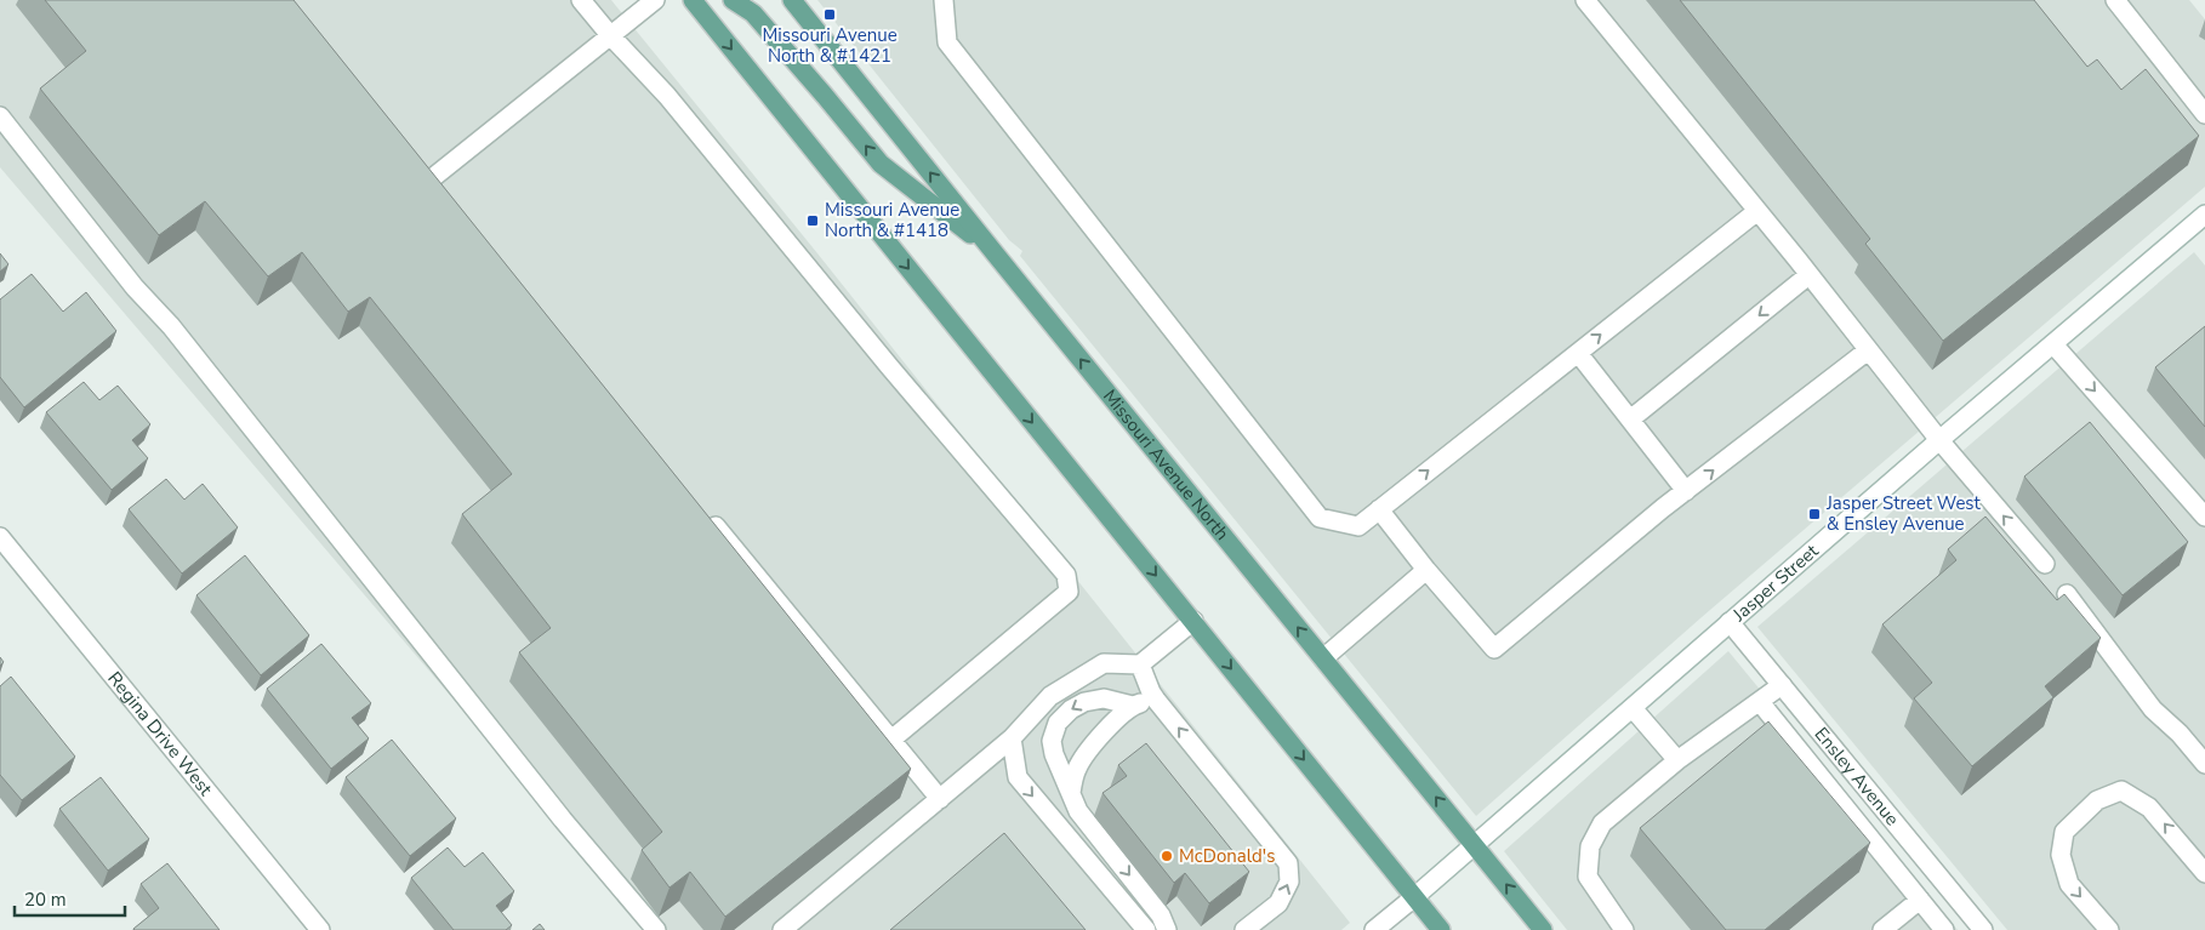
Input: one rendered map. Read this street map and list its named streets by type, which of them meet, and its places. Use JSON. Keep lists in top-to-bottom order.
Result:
{
  "streets": {
    "main road": ["Missouri Avenue North"],
    "street": ["Jasper Street", "Regina Drive West", "Ensley Avenue"]
  },
  "crossings": [
    ["Missouri Avenue North", "Jasper Street"],
    ["Jasper Street", "Ensley Avenue"]
  ],
  "places": {
    "transit": ["Missouri Avenue North & #1421", "Missouri Avenue North & #1418", "Jasper Street West & Ensley Avenue"],
    "other": ["McDonald's"]
  },
  "scale_bar": "20 m"
}
